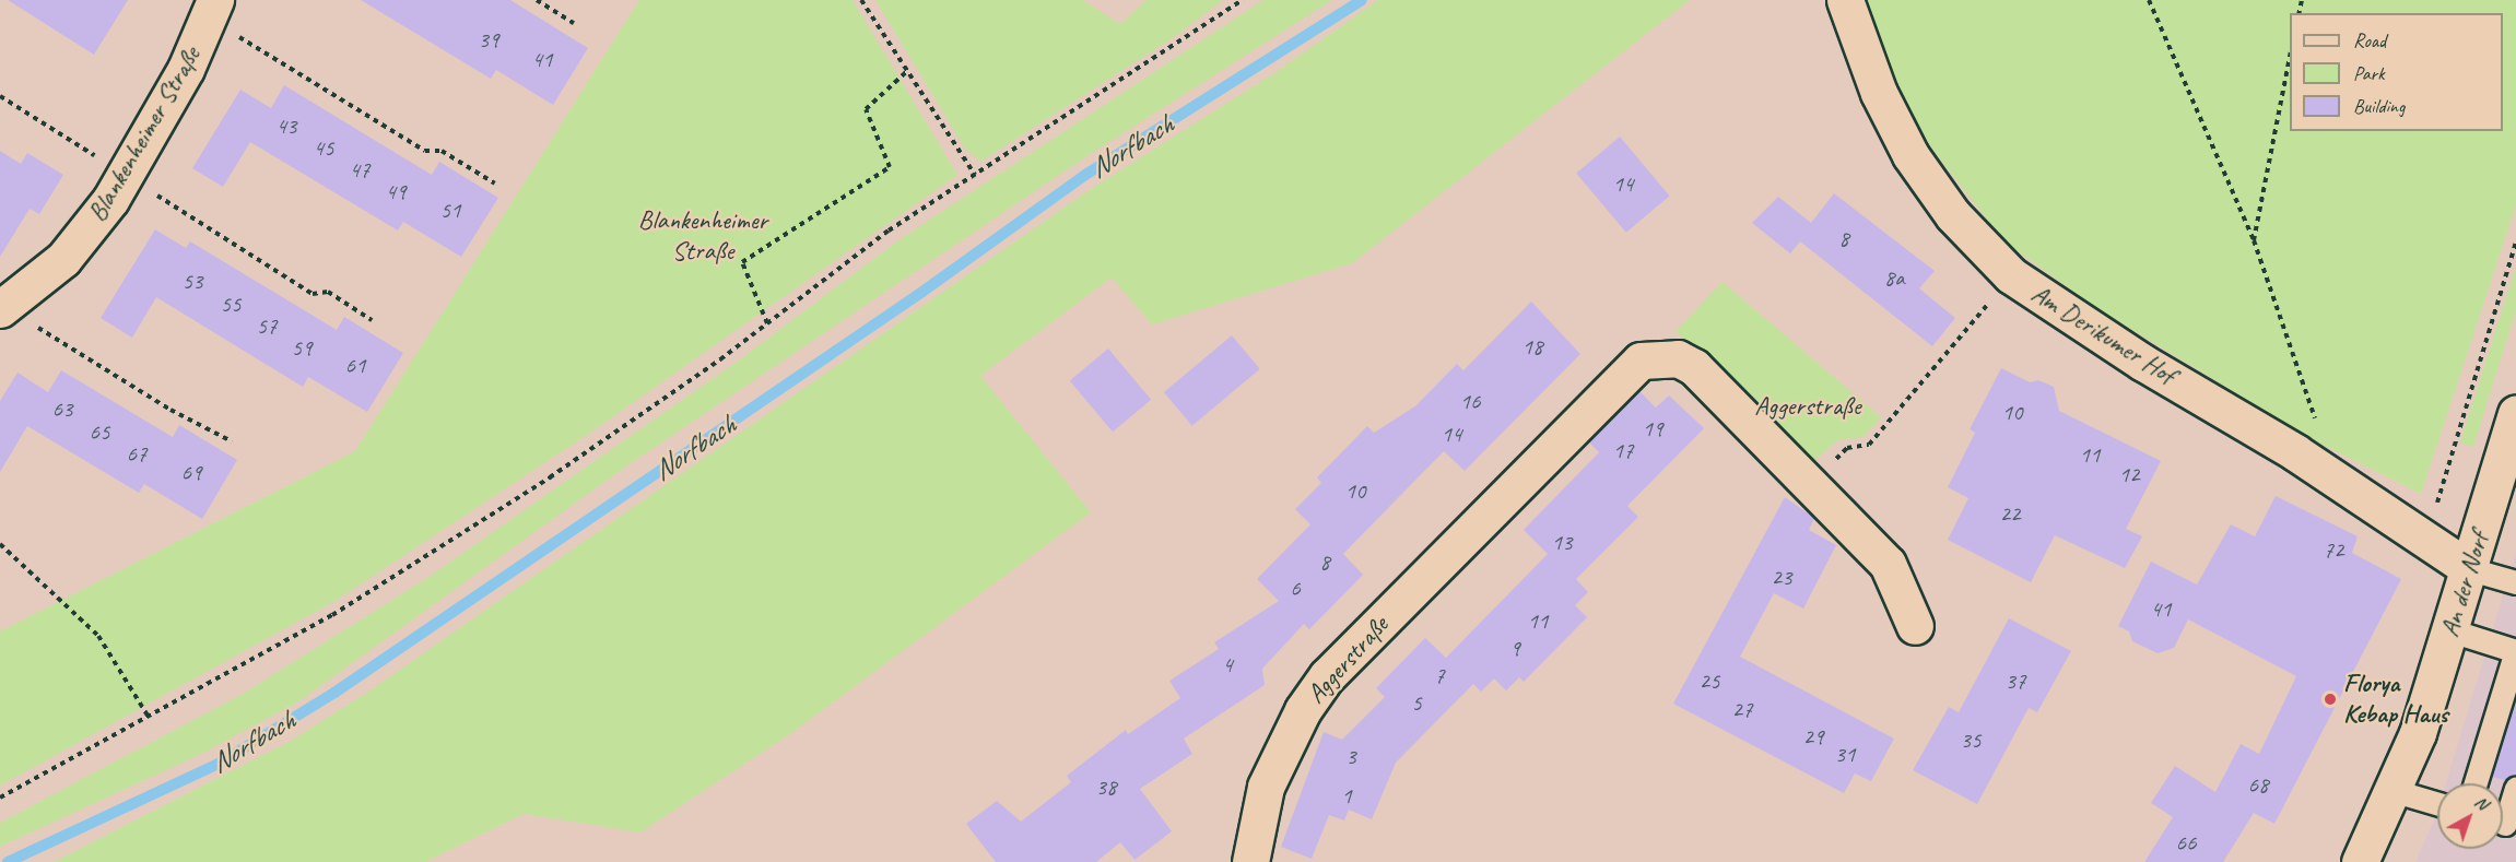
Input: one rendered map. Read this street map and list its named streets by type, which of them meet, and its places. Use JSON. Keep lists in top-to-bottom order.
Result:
{
  "streets": {
    "street": [
      "Blankenheimer Straße",
      "Am Derikumer Hof",
      "An der Norf",
      "Aggerstraße"
    ]
  },
  "crossings": [
    ["Am Derikumer Hof", "An der Norf"]
  ],
  "water": ["Norfbach"],
  "parks": ["Blankenheimer Straße", "Aggerstraße"],
  "places": ["Florya Kebap Haus"],
  "house_numbers": [
    "39",
    "41",
    "43",
    "45",
    "47",
    "14",
    "49",
    "51",
    "8",
    "8a",
    "53",
    "55",
    "57",
    "18",
    "59",
    "61",
    "16",
    "63",
    "10",
    "19",
    "65",
    "14",
    "17",
    "67",
    "11",
    "69",
    "12",
    "10",
    "22",
    "13",
    "72",
    "8",
    "23",
    "6",
    "41",
    "11",
    "9",
    "4",
    "7",
    "25",
    "37",
    "5",
    "27",
    "29",
    "35",
    "31",
    "3",
    "68",
    "38",
    "1",
    "66"
  ],
  "legend": ["Road", "Park", "Building"],
  "north": "top right"
}
